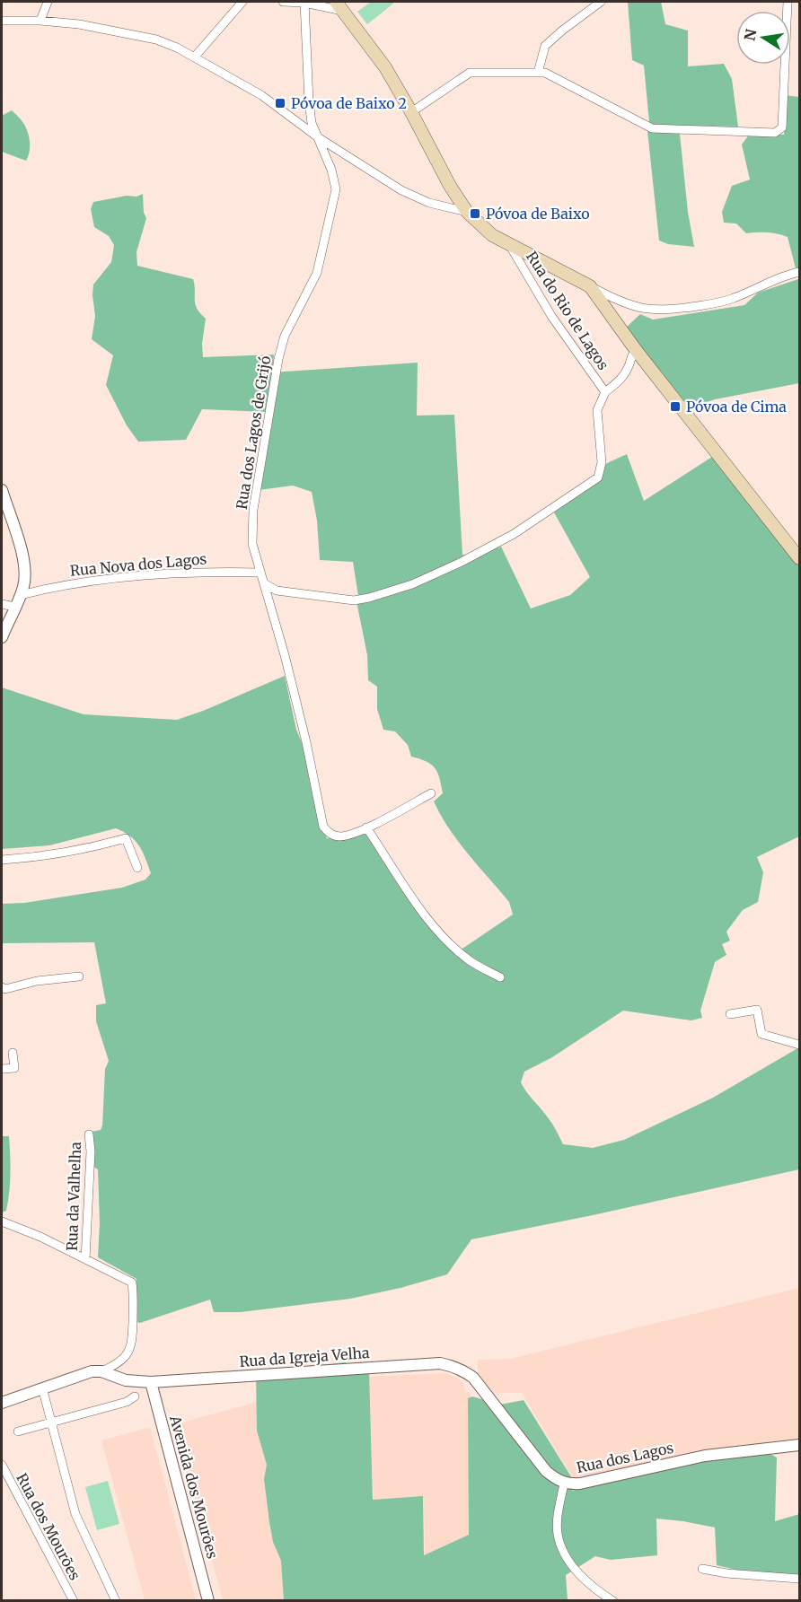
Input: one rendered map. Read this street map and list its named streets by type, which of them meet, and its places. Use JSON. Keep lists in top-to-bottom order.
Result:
{
  "streets": {
    "street": [
      "Rua do Rio de Lagos",
      "Rua dos Lagos de Grijó",
      "Rua Nova dos Lagos",
      "Rua da Valhelha",
      "Rua da Igreja Velha",
      "Rua dos Lagos",
      "Avenida dos Mourões",
      "Rua dos Mourões"
    ]
  },
  "crossings": [
    ["Rua do Rio de Lagos", "Rua dos Lagos de Grijó"],
    ["Rua dos Lagos de Grijó", "Rua Nova dos Lagos"],
    ["Rua da Igreja Velha", "Rua dos Lagos"],
    ["Rua da Igreja Velha", "Avenida dos Mourões"]
  ],
  "places": {
    "transit": ["Póvoa de Baixo 2", "Póvoa de Baixo", "Póvoa de Cima"]
  },
  "north": "left"
}
